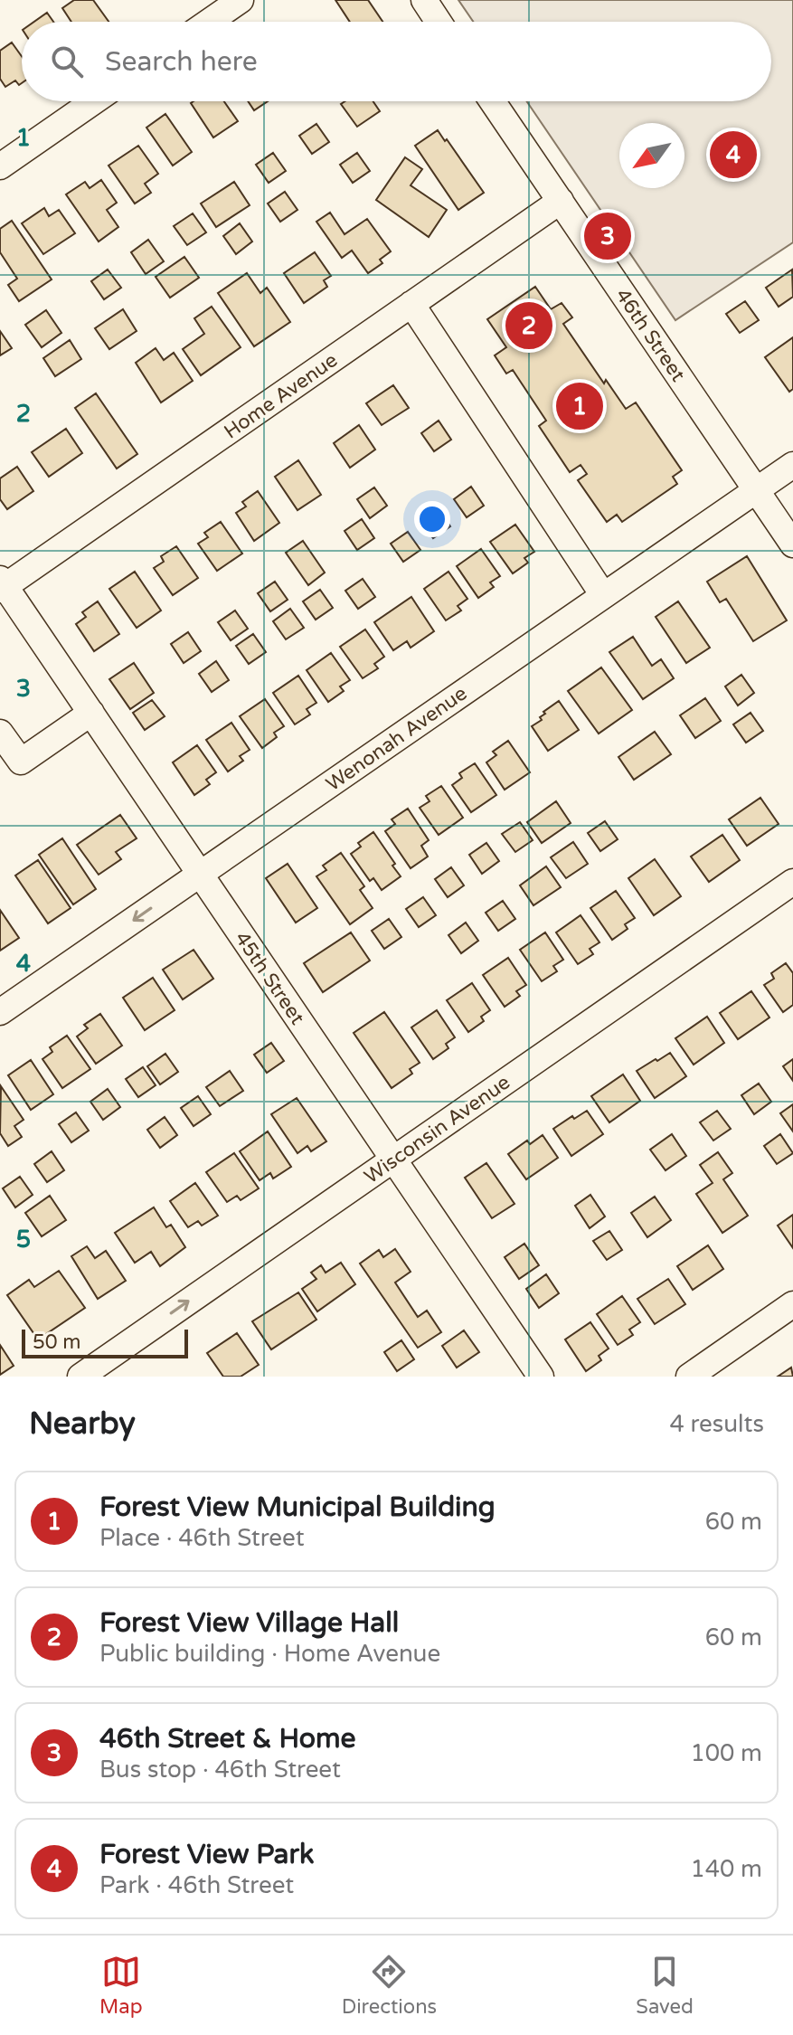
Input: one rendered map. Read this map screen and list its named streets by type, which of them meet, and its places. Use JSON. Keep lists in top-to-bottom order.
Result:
{
  "streets": {
    "street": [
      "46th Street",
      "Home Avenue",
      "Wenonah Avenue",
      "45th Street",
      "Wisconsin Avenue"
    ]
  },
  "crossings": [
    ["46th Street", "Home Avenue"],
    ["46th Street", "Wenonah Avenue"],
    ["Home Avenue", "45th Street"],
    ["Wenonah Avenue", "45th Street"],
    ["45th Street", "Wisconsin Avenue"]
  ],
  "one_way": ["Wisconsin Avenue"],
  "scale_bar": "50 m",
  "north": "bottom left",
  "page": {
    "search": "Search here",
    "pins": [
      "4",
      "3",
      "2",
      "1"
    ],
    "scale": "50 m",
    "heading": ["Nearby", "4 results"],
    "list": [
      {
        "mark": "1",
        "name": "Forest View Municipal Building",
        "note": "Place · 46th Street",
        "value": "60 m"
      },
      {
        "mark": "2",
        "name": "Forest View Village Hall",
        "note": "Public building · Home Avenue",
        "value": "60 m"
      },
      {
        "mark": "3",
        "name": "46th Street & Home",
        "note": "Bus stop · 46th Street",
        "value": "100 m"
      },
      {
        "mark": "4",
        "name": "Forest View Park",
        "note": "Park · 46th Street",
        "value": "140 m"
      }
    ],
    "nav": ["Map", "Directions", "Saved"]
  },
  "grid": {
    "rows": [
      "1",
      "2",
      "3",
      "4",
      "5"
    ]
  }
}
